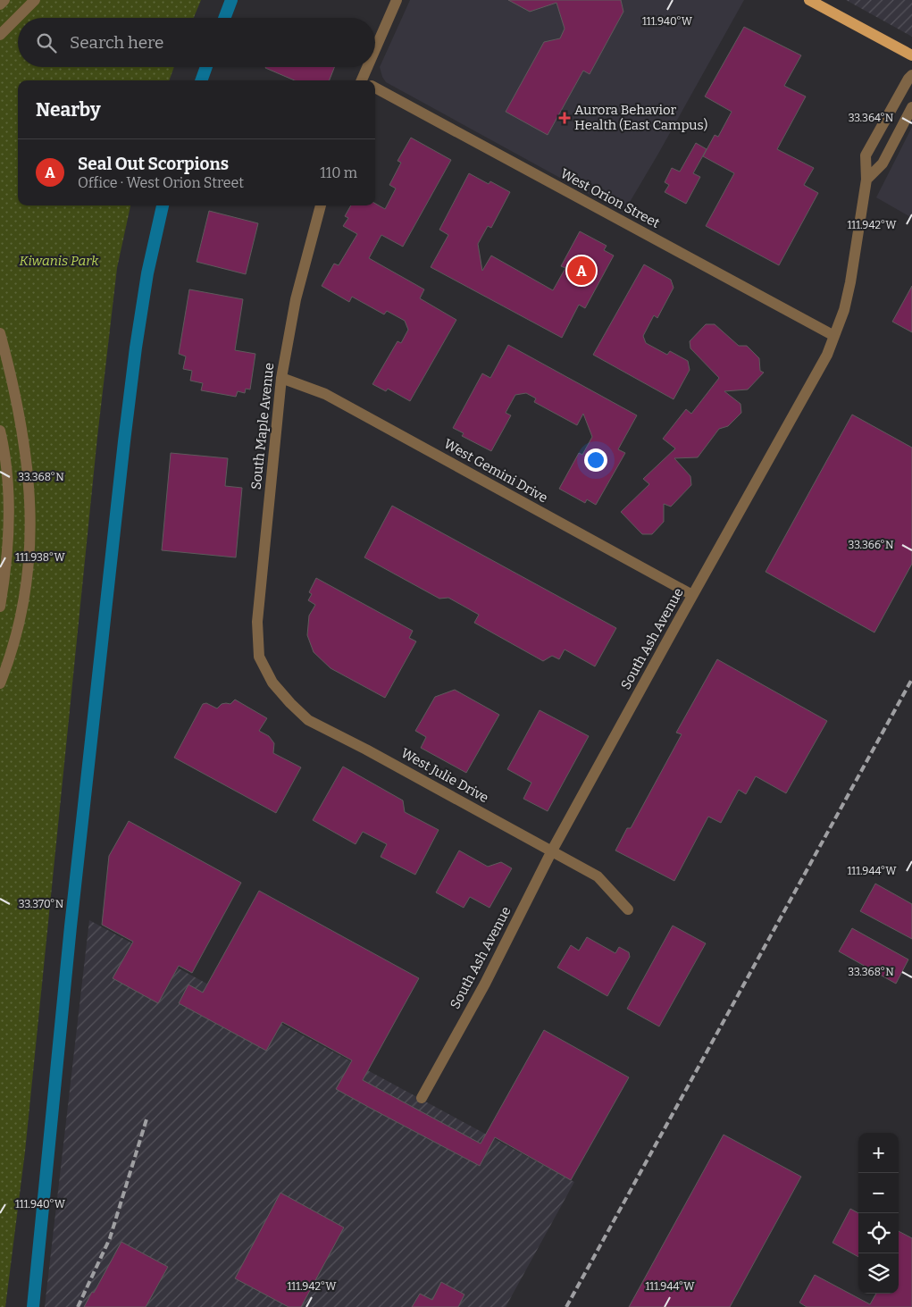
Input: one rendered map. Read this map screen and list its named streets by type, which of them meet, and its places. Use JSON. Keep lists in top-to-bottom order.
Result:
{
  "streets": {
    "street": [
      "West Orion Street",
      "South Maple Avenue",
      "West Gemini Drive",
      "South Ash Avenue",
      "West Julie Drive"
    ]
  },
  "crossings": [
    ["West Orion Street", "South Ash Avenue"],
    ["South Maple Avenue", "West Gemini Drive"],
    ["South Maple Avenue", "West Julie Drive"],
    ["West Gemini Drive", "South Ash Avenue"],
    ["South Ash Avenue", "West Julie Drive"]
  ],
  "parks": ["Kiwanis Park"],
  "places": {
    "health": ["Aurora Behavior Health (East Campus)"]
  },
  "page": {
    "search": "Search here",
    "heading": "Nearby",
    "list": [
      {
        "mark": "A",
        "name": "Seal Out Scorpions",
        "note": "Office · West Orion Street",
        "value": "110 m"
      }
    ],
    "pins": "A",
    "map_buttons": ["+", "−"]
  },
  "coordinates": [
    "111.940°W",
    "33.364°N",
    "111.942°W",
    "33.368°N",
    "33.366°N",
    "111.938°W",
    "111.944°W",
    "33.370°N"
  ]
}
